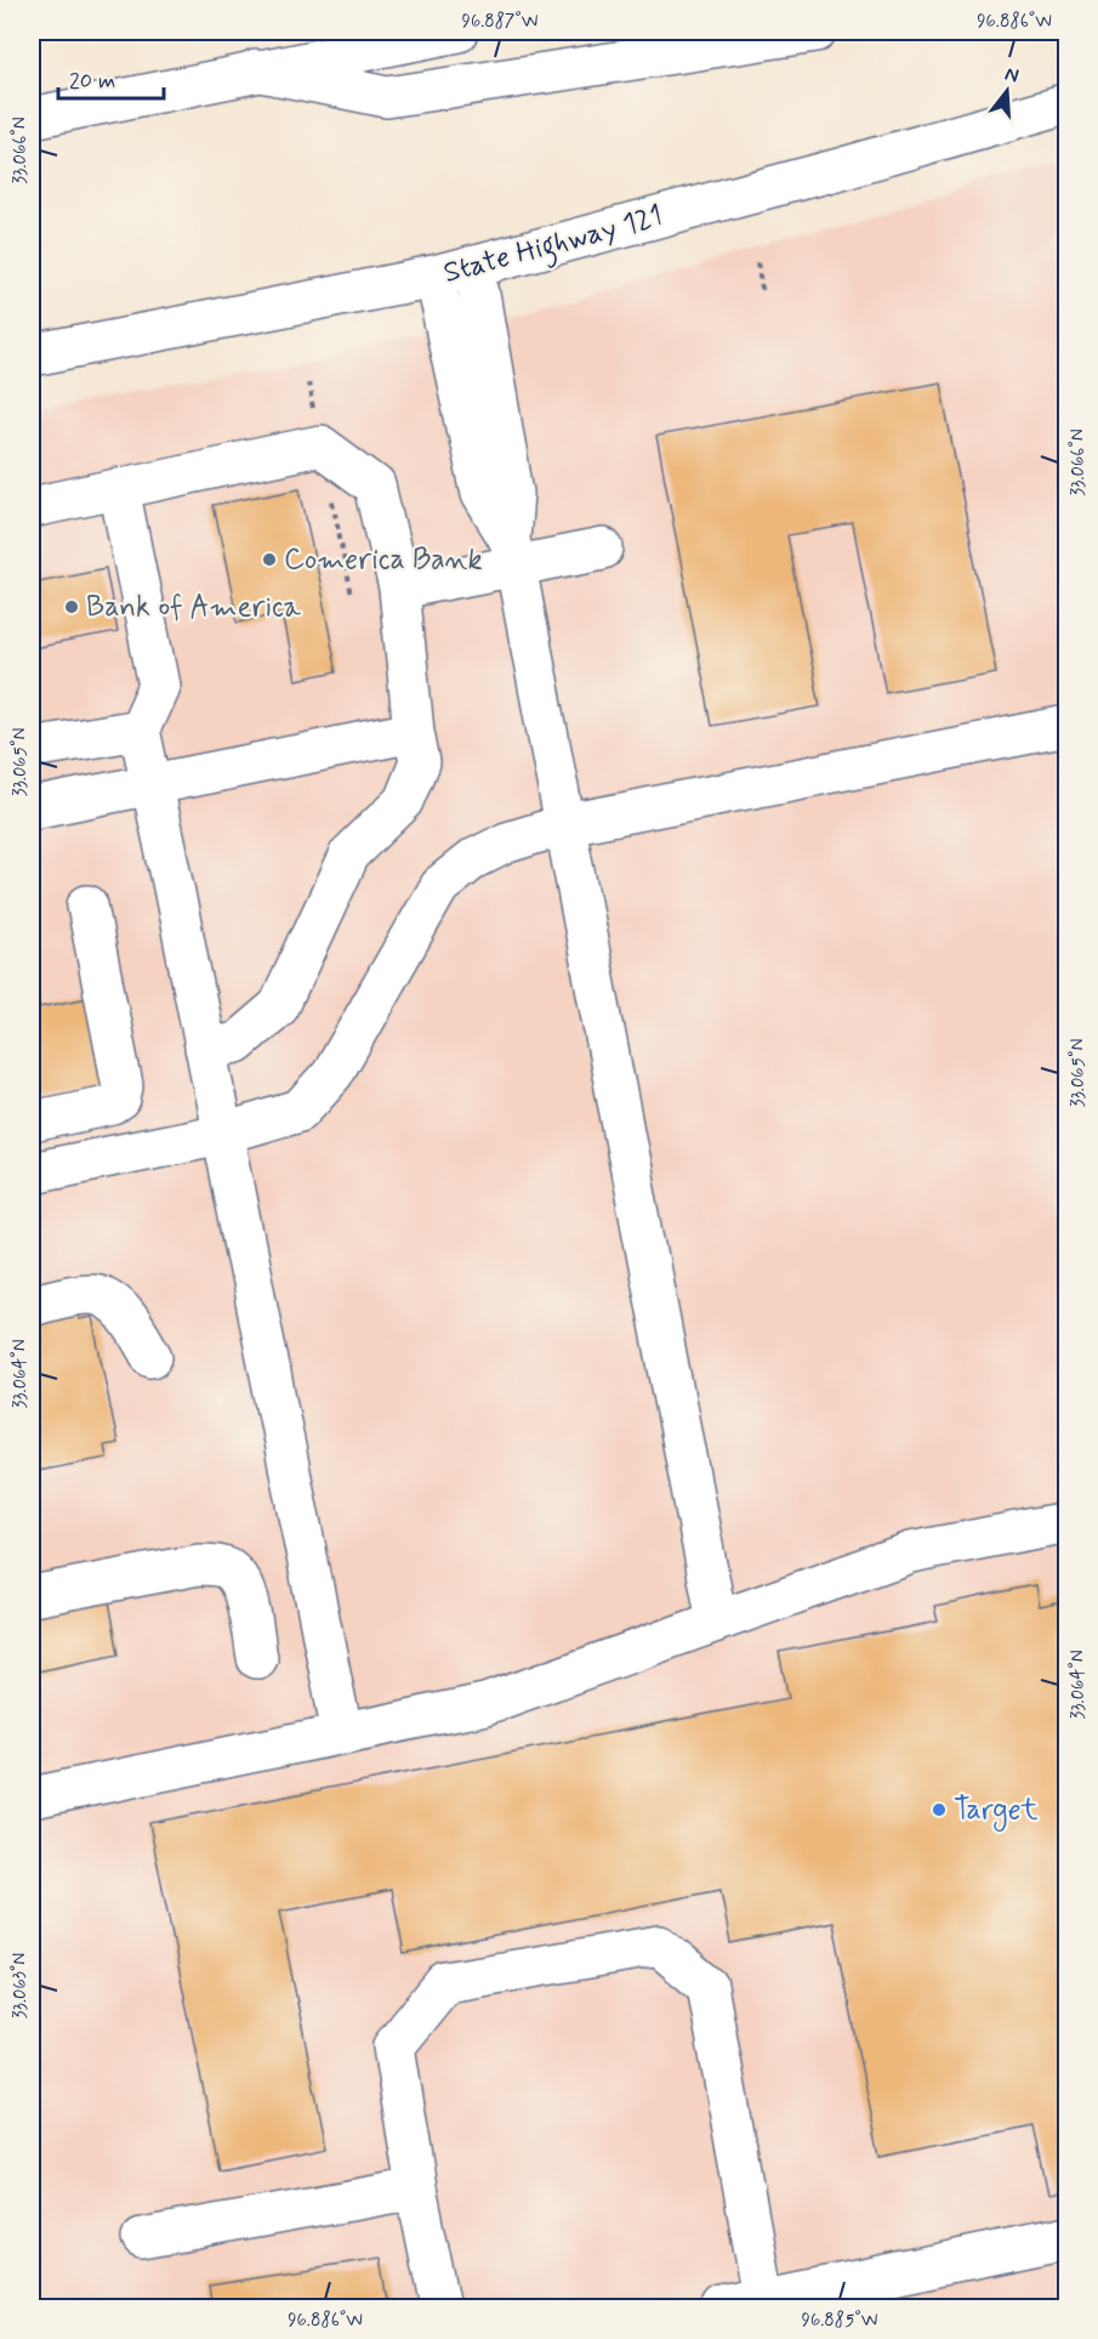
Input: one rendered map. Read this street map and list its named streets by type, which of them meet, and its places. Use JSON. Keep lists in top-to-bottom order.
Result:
{
  "streets": {
    "main road": ["State Highway 121"]
  },
  "places": ["Comerica Bank", "Bank of America", "Target"],
  "scale_bar": "20 m",
  "north": "top",
  "coordinates": [
    "96.887°W",
    "96.886°W",
    "33.066°N",
    "33.065°N",
    "33.064°N",
    "33.063°N",
    "96.885°W"
  ]
}
